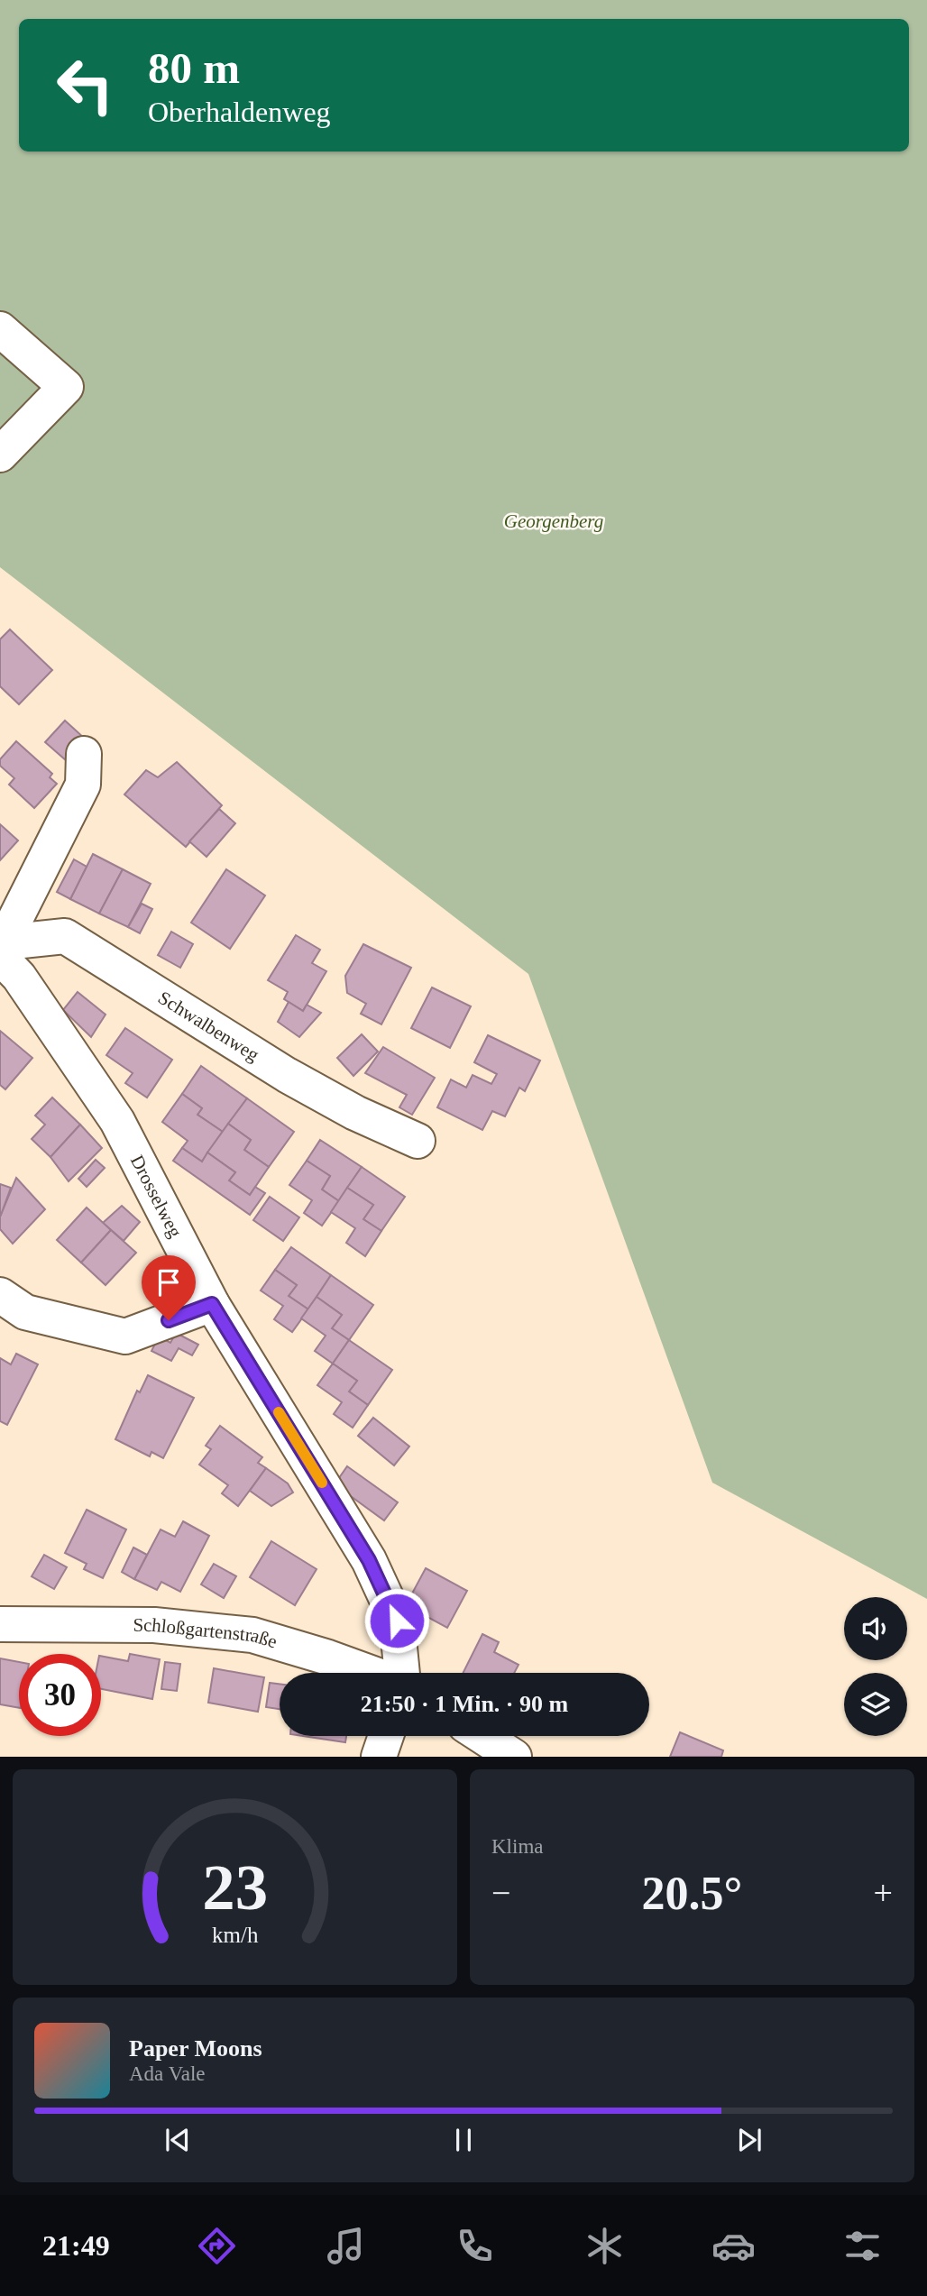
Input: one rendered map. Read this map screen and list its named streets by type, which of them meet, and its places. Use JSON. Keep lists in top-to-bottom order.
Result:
{
  "streets": {
    "street": ["Schwalbenweg", "Drosselweg", "Schloßgartenstraße"]
  },
  "crossings": [
    ["Schwalbenweg", "Drosselweg"]
  ],
  "parks": ["Georgenberg"],
  "page": {
    "turn": ["80 m", "Oberhaldenweg"],
    "limit": "30",
    "trip": "21:50 · 1 Min. · 90 m",
    "tile": "Klima",
    "heat": ["−", "20.5°", "+"],
    "song": ["Paper Moons", "Ada Vale"],
    "tabs": "21:49",
    "gauge": ["23", "km/h"]
  }
}
